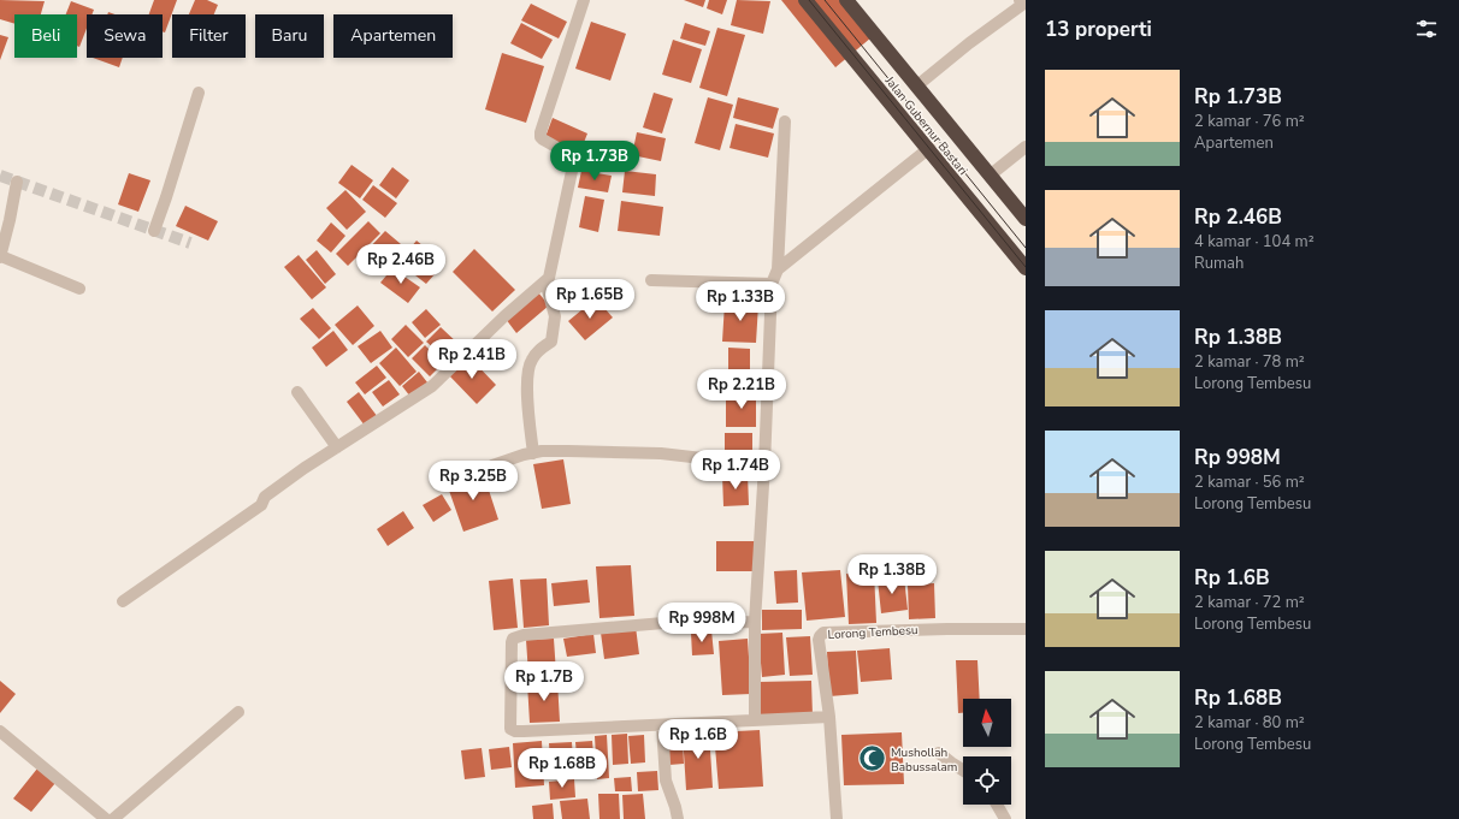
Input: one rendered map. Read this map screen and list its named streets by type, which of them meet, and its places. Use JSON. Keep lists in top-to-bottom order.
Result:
{
  "streets": {
    "highway": ["Jalan Gubernur Bastari"],
    "street": ["Lorong Tembesu"]
  },
  "places": {
    "mosque": ["Mushollah Babussalam"]
  },
  "north": "top",
  "page": {
    "heading": "13 properti",
    "chip": [
      "Beli",
      "Sewa",
      "Filter",
      "Baru",
      "Apartemen"
    ],
    "list": [
      {
        "name": "Rp 1.73B",
        "note": "2 kamar · 76 m² · Apartemen"
      },
      {
        "name": "Rp 2.46B",
        "note": "4 kamar · 104 m² · Rumah"
      },
      {
        "name": "Rp 1.38B",
        "note": "2 kamar · 78 m² · Lorong Tembesu"
      },
      {
        "name": "Rp 998M",
        "note": "2 kamar · 56 m² · Lorong Tembesu"
      },
      {
        "name": "Rp 1.6B",
        "note": "2 kamar · 72 m² · Lorong Tembesu"
      },
      {
        "name": "Rp 1.68B",
        "note": "2 kamar · 80 m² · Lorong Tembesu"
      }
    ],
    "price": [
      "Rp 1.73B",
      "Rp 2.46B",
      "Rp 1.65B",
      "Rp 1.33B",
      "Rp 2.41B",
      "Rp 2.21B",
      "Rp 1.74B",
      "Rp 3.25B",
      "Rp 1.38B",
      "Rp 998M",
      "Rp 1.7B",
      "Rp 1.6B",
      "Rp 1.68B"
    ]
  }
}
